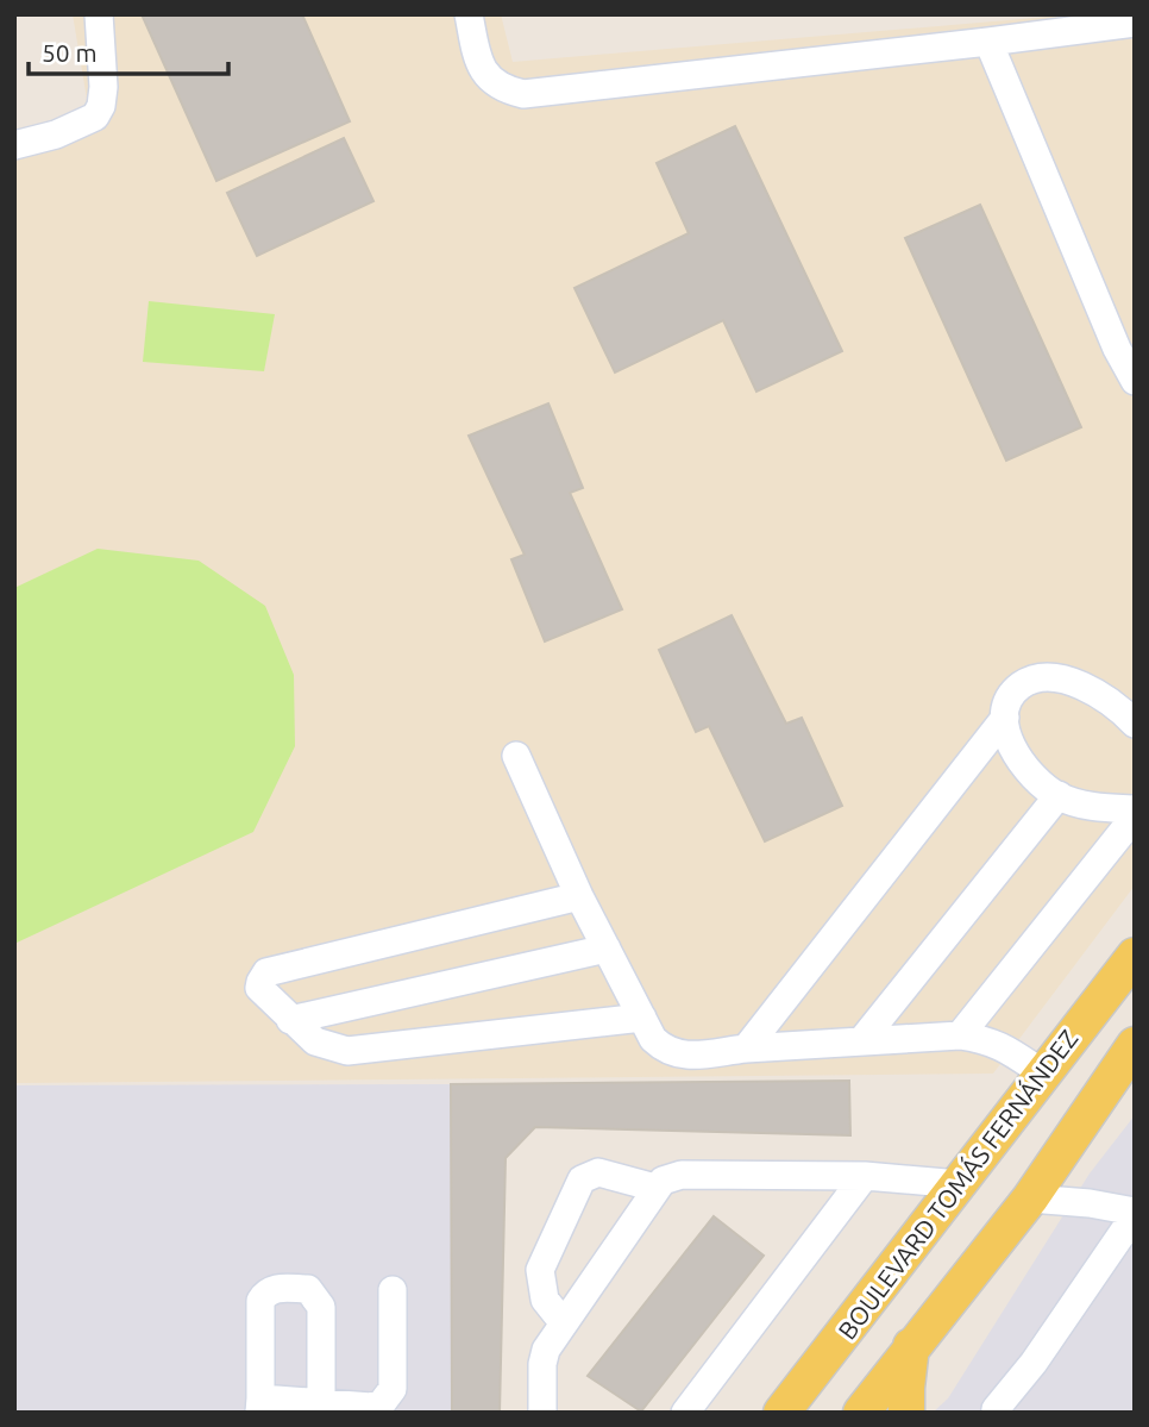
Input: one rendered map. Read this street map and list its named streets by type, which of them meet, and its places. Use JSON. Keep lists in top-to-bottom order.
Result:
{
  "streets": {
    "main road": ["BOULEVARD TOMÁS FERNÁNDEZ"]
  },
  "scale_bar": "50 m"
}
